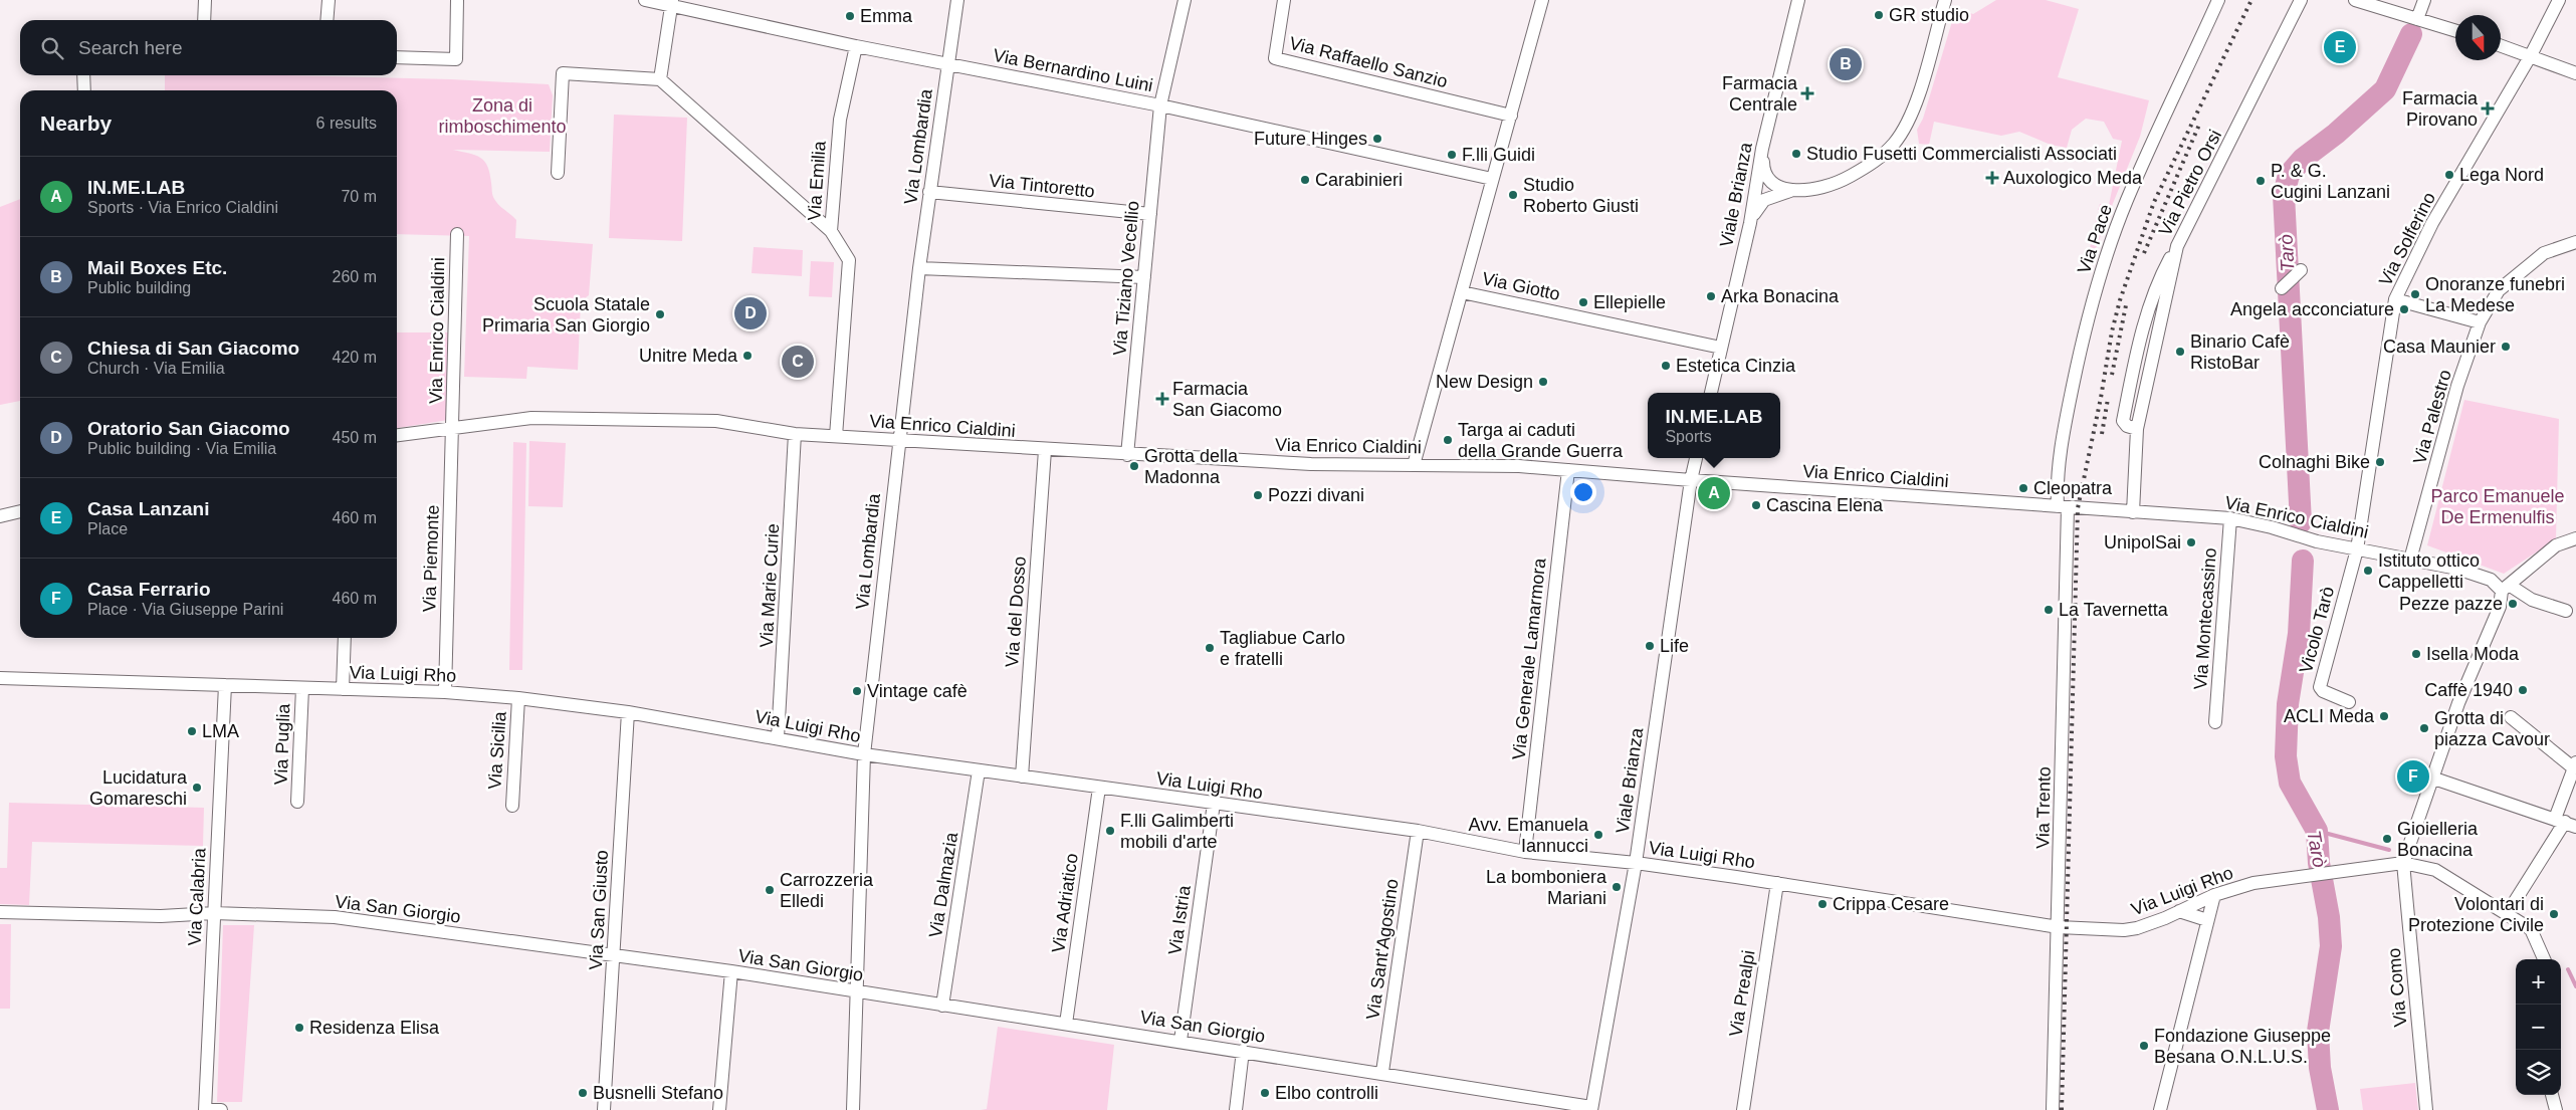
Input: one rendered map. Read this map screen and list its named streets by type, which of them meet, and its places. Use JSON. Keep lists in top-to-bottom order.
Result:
{
  "streets": {
    "street": [
      "Via Raffaello Sanzio",
      "Via Bernardino Luini",
      "Via Lombardia",
      "Via Emilia",
      "Via Pietro Orsi",
      "Via Tintoretto",
      "Viale Brianza",
      "Via Pace",
      "Via Solferino",
      "Via Tiziano Vecellio",
      "Via Giotto",
      "Via Enrico Cialdini",
      "Via Palestro",
      "Via Piemonte",
      "Via Marie Curie",
      "Via del Dosso",
      "Via Montecassino",
      "Vicolo Tarò",
      "Via Generale Lamarmora",
      "Via Luigi Rho",
      "Via Puglia",
      "Via Sicilia",
      "Via Trento",
      "Via Dalmazia",
      "Via Calabria",
      "Via Adriatico",
      "Via San Giorgio",
      "Via San Giusto",
      "Via Istria",
      "Via Sant'Agostino",
      "Via Como",
      "Via Prealpi"
    ]
  },
  "crossings": [
    ["Via Bernardino Luini", "Via Lombardia"],
    ["Via Bernardino Luini", "Via Emilia"],
    ["Via Bernardino Luini", "Via Tiziano Vecellio"],
    ["Via Lombardia", "Via Tintoretto"],
    ["Via Lombardia", "Via Enrico Cialdini"],
    ["Via Lombardia", "Via Luigi Rho"],
    ["Via Lombardia", "Via San Giorgio"],
    ["Via Emilia", "Via Enrico Cialdini"],
    ["Via Pietro Orsi", "Via Enrico Cialdini"],
    ["Via Tintoretto", "Via Tiziano Vecellio"],
    ["Viale Brianza", "Via Giotto"],
    ["Viale Brianza", "Via Enrico Cialdini"],
    ["Viale Brianza", "Via Luigi Rho"],
    ["Viale Brianza", "Via San Giorgio"],
    ["Via Pace", "Via Enrico Cialdini"],
    ["Via Pace", "Via Trento"],
    ["Via Solferino", "Via Enrico Cialdini"],
    ["Via Solferino", "Vicolo Tarò"],
    ["Via Tiziano Vecellio", "Via Enrico Cialdini"],
    ["Via Enrico Cialdini", "Via Palestro"],
    ["Via Enrico Cialdini", "Via Piemonte"],
    ["Via Enrico Cialdini", "Via Marie Curie"],
    ["Via Enrico Cialdini", "Via del Dosso"],
    ["Via Enrico Cialdini", "Via Montecassino"],
    ["Via Enrico Cialdini", "Vicolo Tarò"],
    ["Via Enrico Cialdini", "Via Generale Lamarmora"],
    ["Via Enrico Cialdini", "Via Trento"],
    ["Via Piemonte", "Via Luigi Rho"],
    ["Via Marie Curie", "Via Luigi Rho"],
    ["Via del Dosso", "Via Luigi Rho"],
    ["Via Generale Lamarmora", "Via Luigi Rho"],
    ["Via Luigi Rho", "Via Puglia"],
    ["Via Luigi Rho", "Via Sicilia"],
    ["Via Luigi Rho", "Via Trento"],
    ["Via Luigi Rho", "Via Dalmazia"],
    ["Via Luigi Rho", "Via Calabria"],
    ["Via Luigi Rho", "Via Adriatico"],
    ["Via Luigi Rho", "Via San Giusto"],
    ["Via Luigi Rho", "Via Istria"],
    ["Via Luigi Rho", "Via Sant'Agostino"],
    ["Via Luigi Rho", "Via Como"],
    ["Via Luigi Rho", "Via Prealpi"],
    ["Via Dalmazia", "Via San Giorgio"],
    ["Via Calabria", "Via San Giorgio"],
    ["Via Adriatico", "Via San Giorgio"],
    ["Via San Giorgio", "Via San Giusto"],
    ["Via San Giorgio", "Via Istria"],
    ["Via San Giorgio", "Via Sant'Agostino"]
  ],
  "water": ["Tarò"],
  "parks": ["Zona di rimboschimento", "Parco Emanuele De Ermenulfis"],
  "places": {
    "other": [
      "GR studio",
      "Emma",
      "Future Hinges",
      "Studio Fusetti Commercialisti Associati",
      "F.lli Guidi",
      "Lega Nord",
      "Carabinieri",
      "P. & G. Cugini Lanzani",
      "Studio Roberto Giusti",
      "Onoranze funebri La Medese",
      "Arka Bonacina",
      "Ellepielle",
      "Angela acconciature",
      "Scuola Statale Primaria San Giorgio",
      "Casa Maunier",
      "Binario Cafè RistoBar",
      "Unitre Meda",
      "Estetica Cinzia",
      "New Design",
      "Targa ai caduti della Grande Guerra",
      "Colnaghi Bike",
      "Grotta della Madonna",
      "Cleopatra",
      "Pozzi divani",
      "Cascina Elena",
      "UnipolSai",
      "Istituto ottico Cappelletti",
      "Pezze pazze",
      "La Tavernetta",
      "Life",
      "Tagliabue Carlo e fratelli",
      "Isella Moda",
      "Caffè 1940",
      "Vintage cafè",
      "ACLI Meda",
      "Grotta di piazza Cavour",
      "LMA",
      "Lucidatura Gomareschi",
      "F.lli Galimberti mobili d'arte",
      "Avv. Emanuela Iannucci",
      "Gioielleria Bonacina",
      "La bomboniera Mariani",
      "Carrozzeria Elledi",
      "Crippa Cesare",
      "Volontari di Protezione Civile",
      "Residenza Elisa",
      "Fondazione Giuseppe Besana O.N.L.U.S.",
      "Busnelli Stefano",
      "Elbo controlli"
    ],
    "health": [
      "Farmacia Centrale",
      "Farmacia Pirovano",
      "Auxologico Meda",
      "Farmacia San Giacomo"
    ]
  },
  "north": "bottom",
  "page": {
    "search": "Search here",
    "pins": [
      "E",
      "B",
      "D",
      "C",
      "A",
      "F"
    ],
    "heading": ["Nearby", "6 results"],
    "list": [
      {
        "mark": "A",
        "name": "IN.ME.LAB",
        "note": "Sports · Via Enrico Cialdini",
        "value": "70 m"
      },
      {
        "mark": "B",
        "name": "Mail Boxes Etc.",
        "note": "Public building",
        "value": "260 m"
      },
      {
        "mark": "C",
        "name": "Chiesa di San Giacomo",
        "note": "Church · Via Emilia",
        "value": "420 m"
      },
      {
        "mark": "D",
        "name": "Oratorio San Giacomo",
        "note": "Public building · Via Emilia",
        "value": "450 m"
      },
      {
        "mark": "E",
        "name": "Casa Lanzani",
        "note": "Place",
        "value": "460 m"
      },
      {
        "mark": "F",
        "name": "Casa Ferrario",
        "note": "Place · Via Giuseppe Parini",
        "value": "460 m"
      }
    ],
    "popup": ["IN.ME.LAB", "Sports"],
    "map_buttons": ["+", "−"]
  }
}
